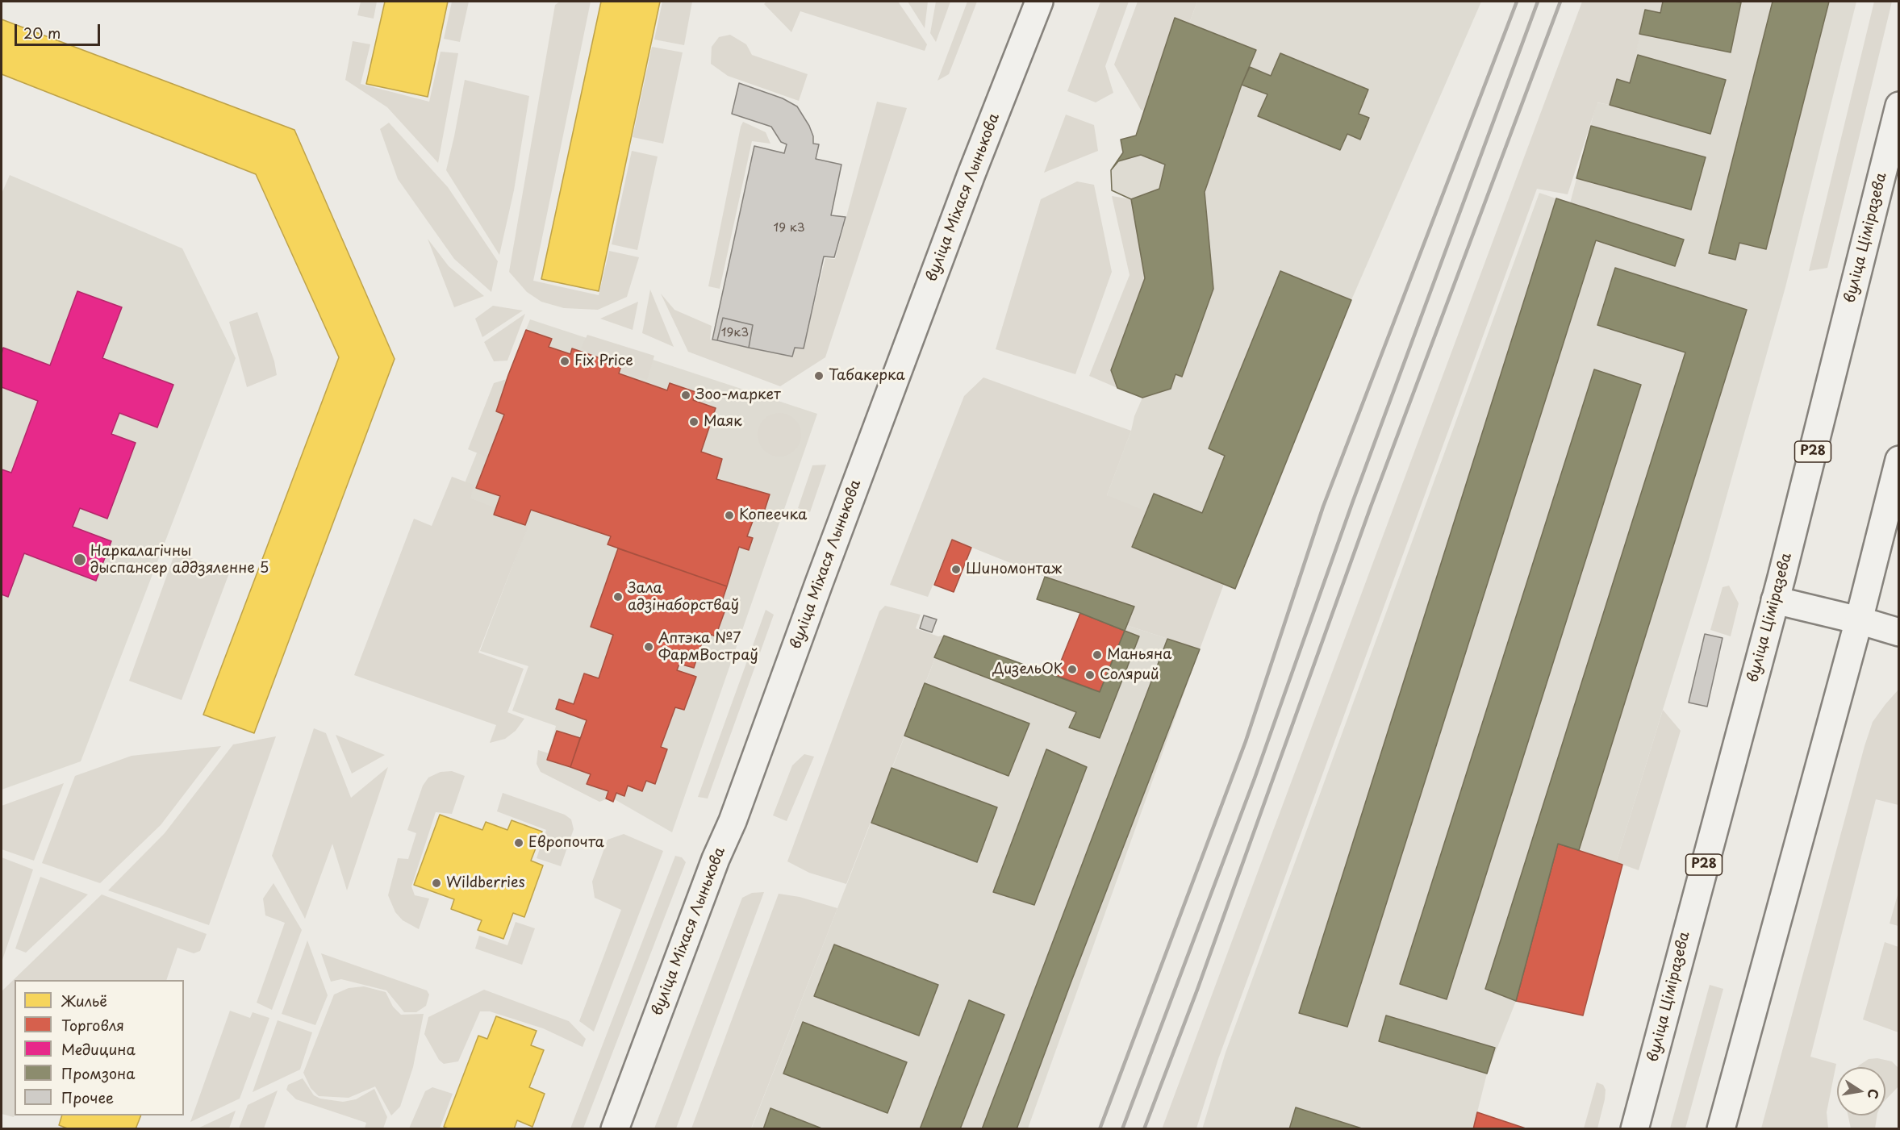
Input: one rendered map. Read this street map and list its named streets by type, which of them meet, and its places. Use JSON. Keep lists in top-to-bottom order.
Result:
{
  "streets": {
    "main road": ["вуліца Міхася Лынькова", "вуліца Ціміразева", "Р28"]
  },
  "places": [
    "Fix Price",
    "Табакерка",
    "Зоо-маркет",
    "Маяк",
    "Копеечка",
    "Наркалагічны дыспансер аддзяленне 5",
    "Шиномонтаж",
    "Зала адзінаборстваў",
    "Аптэка №7 ФармВостраў",
    "Маньяна",
    "ДизельОК",
    "Солярий",
    "Европочта",
    "Wildberries"
  ],
  "house_numbers": ["19 к3", "19к3"],
  "legend": [
    "Жильё",
    "Торговля",
    "Медицина",
    "Промзона",
    "Прочее"
  ],
  "scale_bar": "20 m",
  "north": "right"
}
